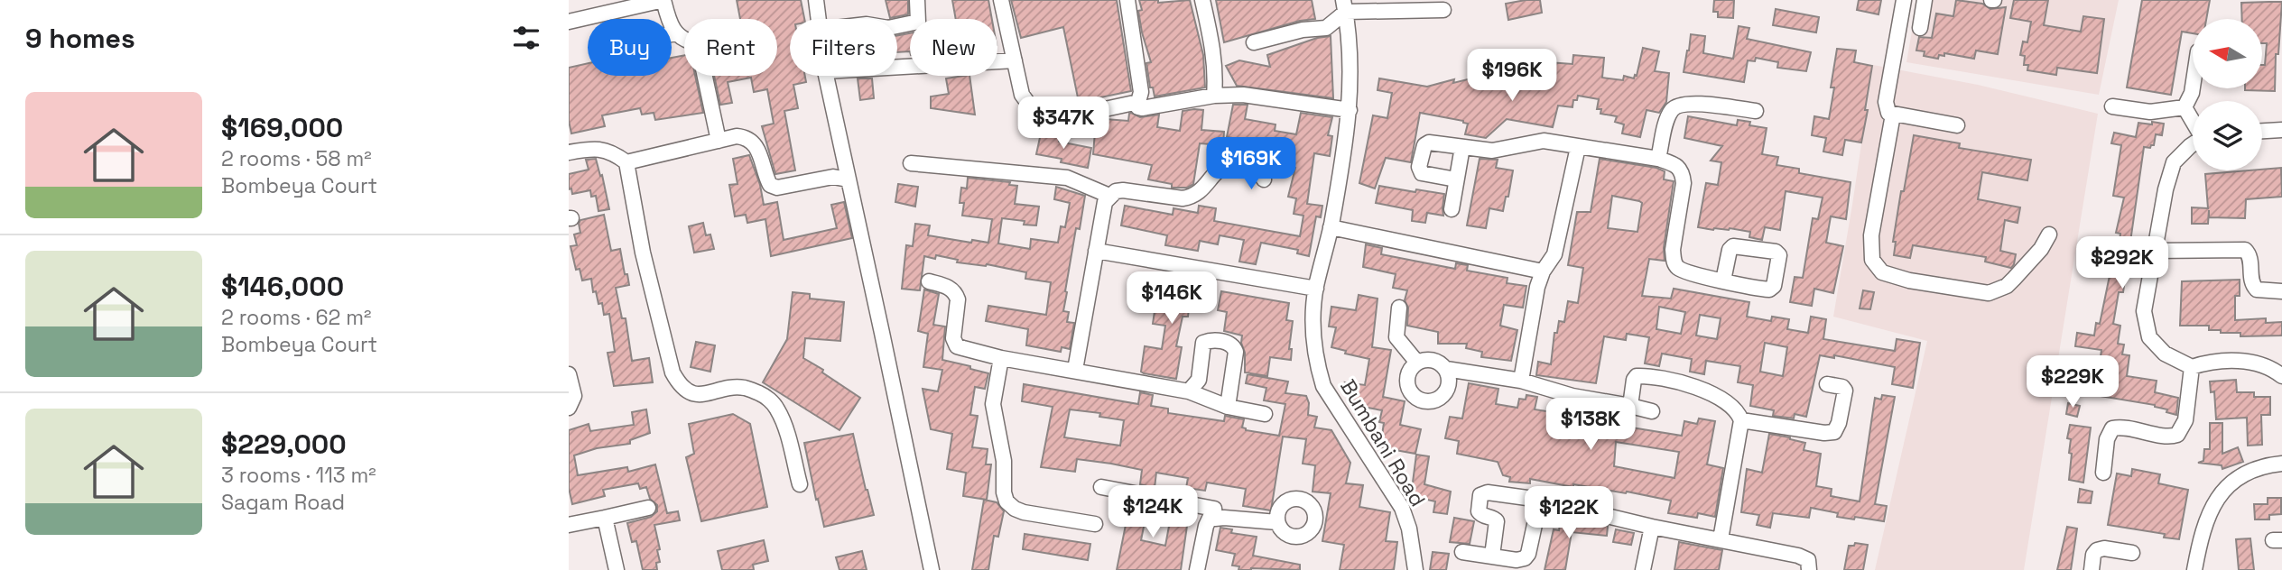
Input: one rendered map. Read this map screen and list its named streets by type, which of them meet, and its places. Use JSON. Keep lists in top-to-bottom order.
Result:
{
  "streets": {
    "street": ["Bumbani Road"]
  },
  "north": "left",
  "page": {
    "heading": "9 homes",
    "chip": [
      "Buy",
      "Rent",
      "Filters",
      "New"
    ],
    "price": [
      "$196K",
      "$347K",
      "$169K",
      "$292K",
      "$146K",
      "$229K",
      "$138K",
      "$124K",
      "$122K"
    ],
    "list": [
      {
        "name": "$169,000",
        "note": "2 rooms · 58 m² · Bombeya Court"
      },
      {
        "name": "$146,000",
        "note": "2 rooms · 62 m² · Bombeya Court"
      },
      {
        "name": "$229,000",
        "note": "3 rooms · 113 m² · Sagam Road"
      }
    ]
  }
}
